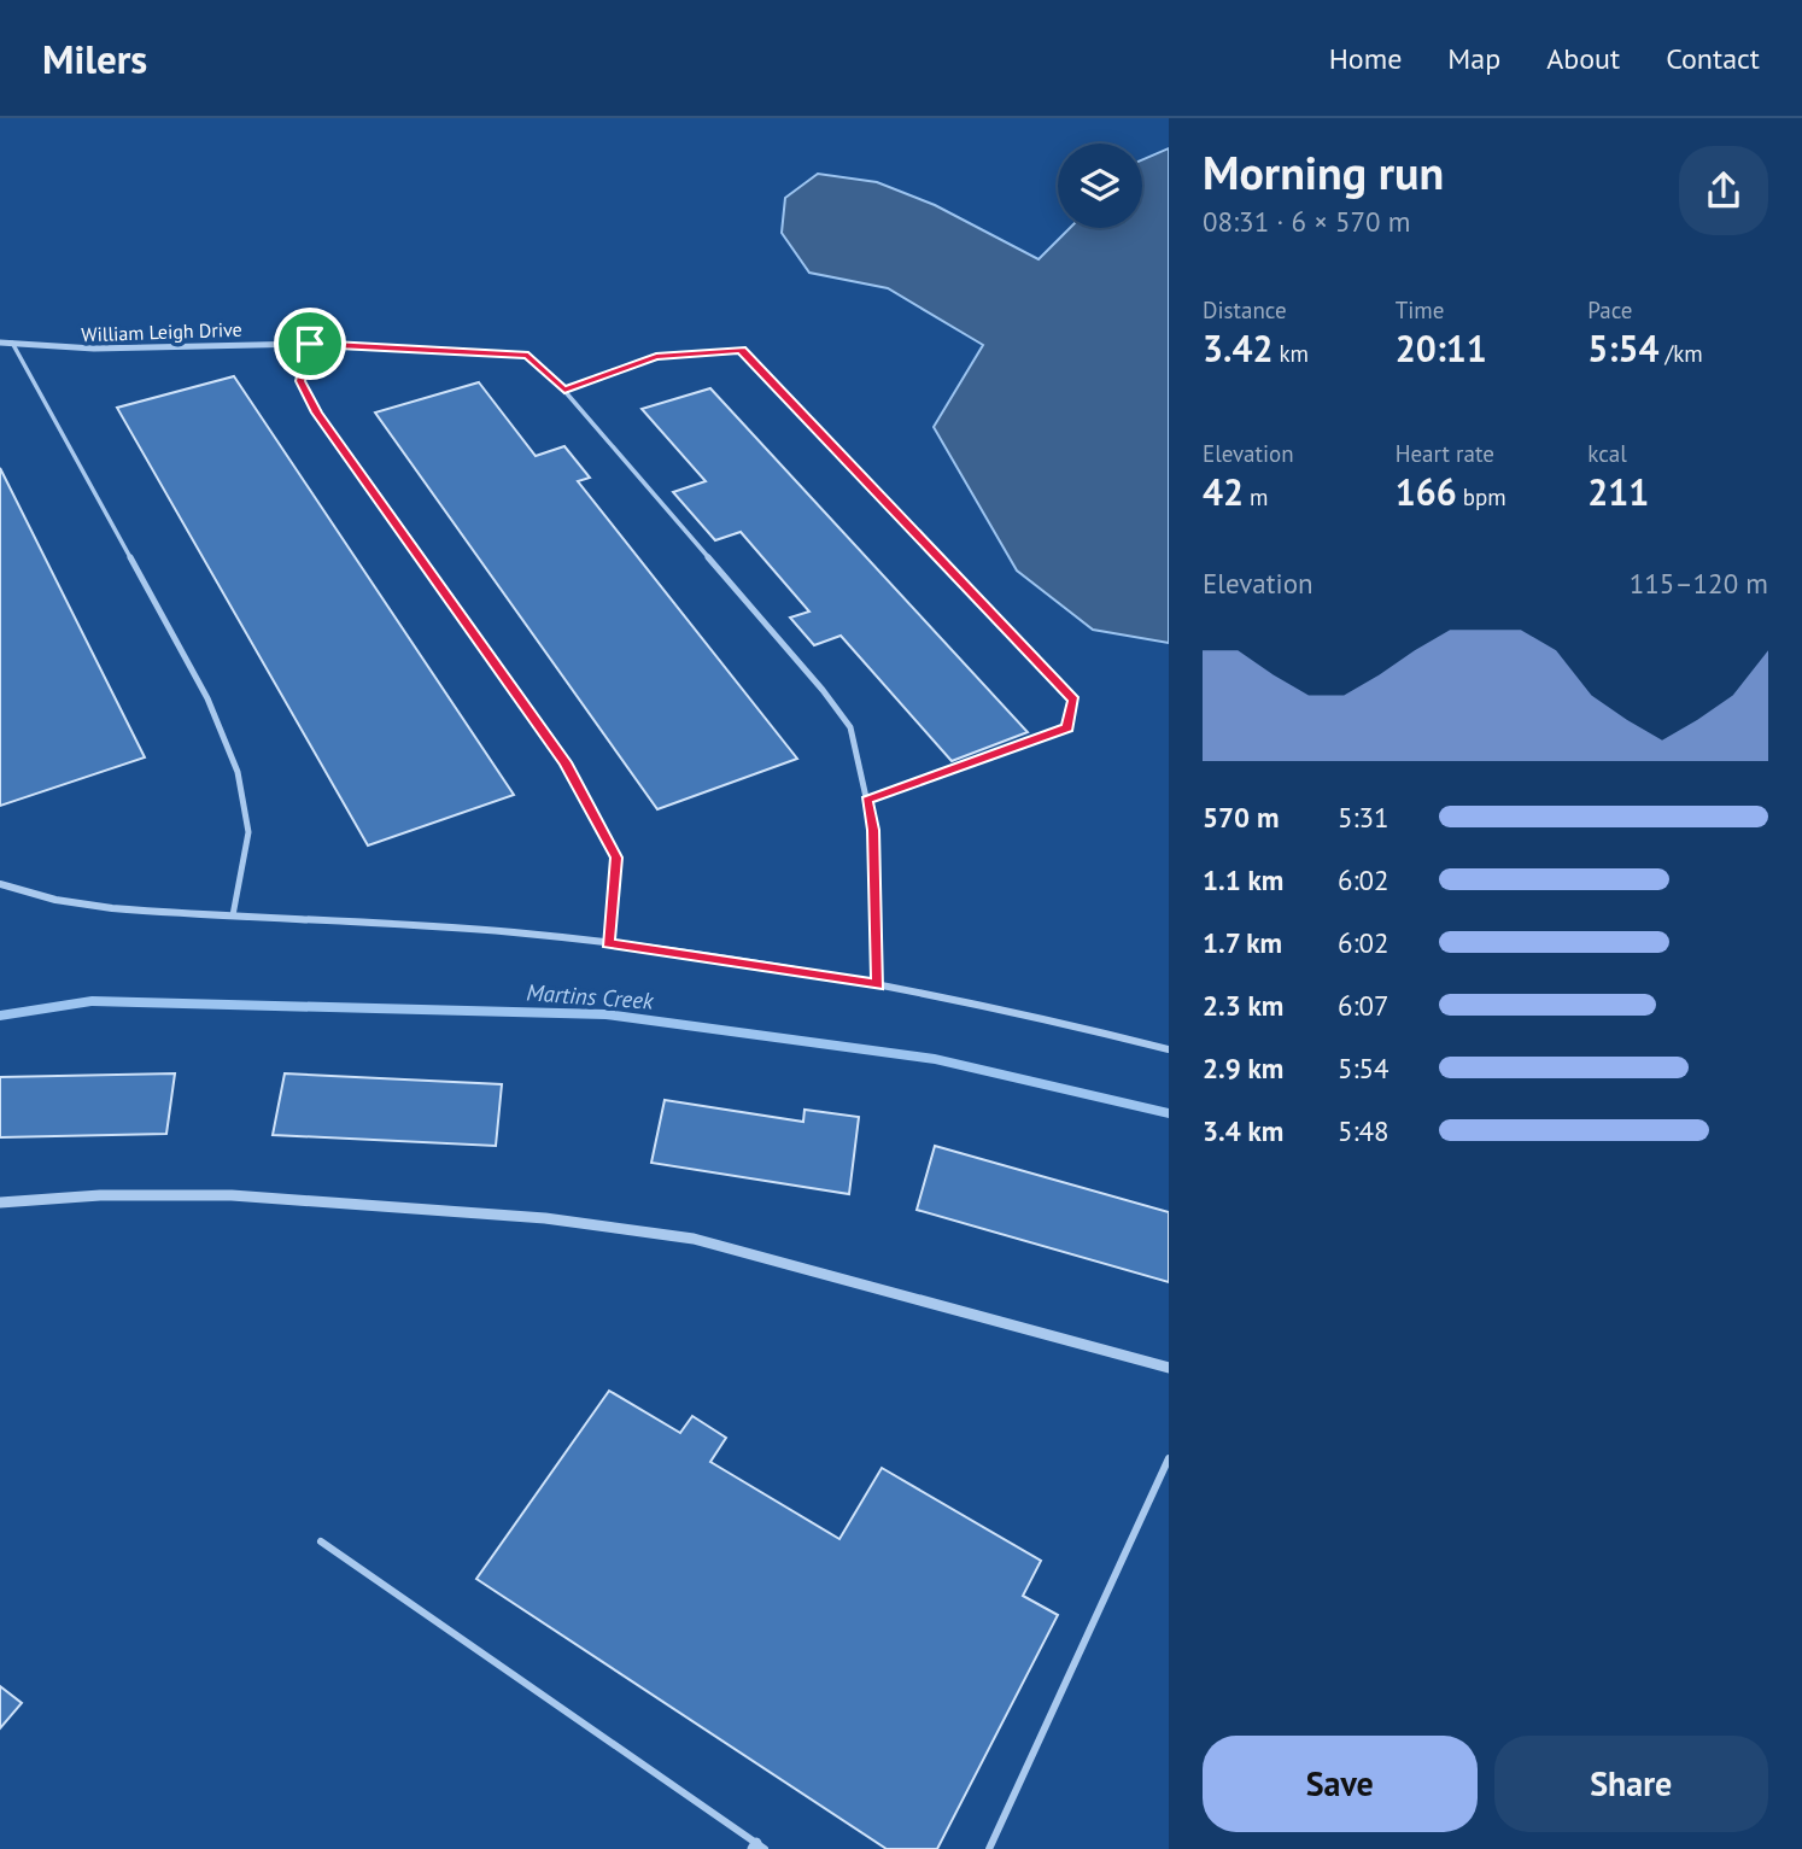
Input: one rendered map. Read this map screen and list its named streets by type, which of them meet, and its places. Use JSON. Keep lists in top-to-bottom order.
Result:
{
  "streets": {
    "street": ["William Leigh Drive"]
  },
  "water": ["Martins Creek"],
  "page": {
    "header": "Milers",
    "nav": [
      "Home",
      "Map",
      "About",
      "Contact"
    ],
    "heading": ["Morning run", "08:31 · 6 × 570 m"],
    "stats": [
      ["Distance", "3.42 km"],
      ["Time", "20:11"],
      ["Pace", "5:54 /km"],
      ["Elevation", "42 m"],
      ["Heart rate", "166 bpm"],
      ["kcal", "211"]
    ],
    "chart": ["Elevation", "115–120 m"],
    "list": [
      {
        "name": "570 m",
        "note": "5:31"
      },
      {
        "name": "1.1 km",
        "note": "6:02"
      },
      {
        "name": "1.7 km",
        "note": "6:02"
      },
      {
        "name": "2.3 km",
        "note": "6:07"
      },
      {
        "name": "2.9 km",
        "note": "5:54"
      },
      {
        "name": "3.4 km",
        "note": "5:48"
      }
    ],
    "buttons": ["Save", "Share"]
  }
}
